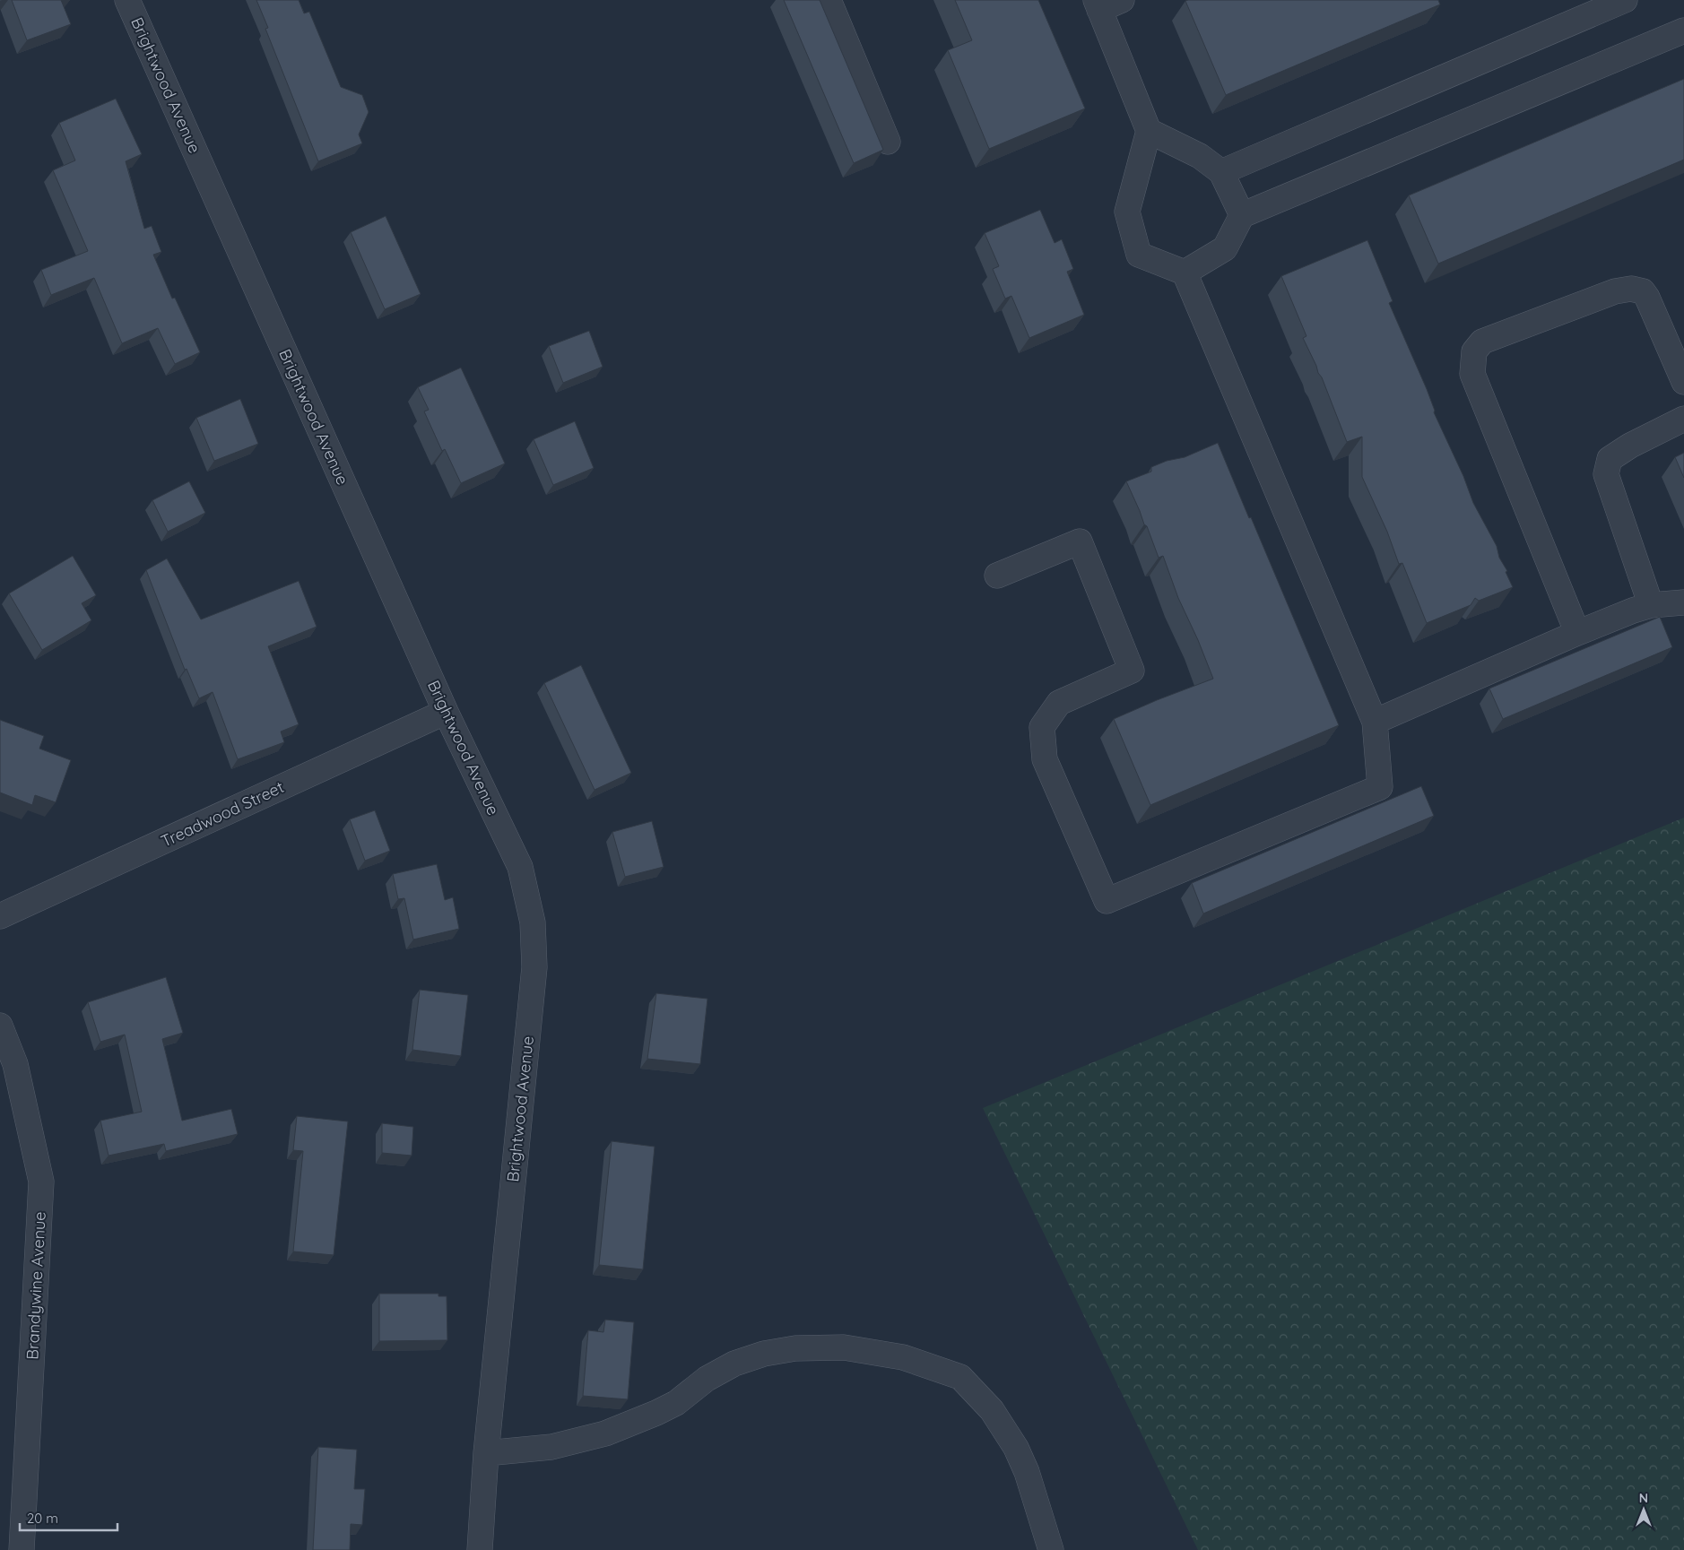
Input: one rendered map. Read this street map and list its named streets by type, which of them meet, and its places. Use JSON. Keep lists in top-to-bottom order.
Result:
{
  "streets": {
    "street": ["Brightwood Avenue", "Treadwood Street", "Brandywine Avenue"]
  },
  "crossings": [
    ["Brightwood Avenue", "Treadwood Street"]
  ],
  "scale_bar": "20 m",
  "north": "top"
}
